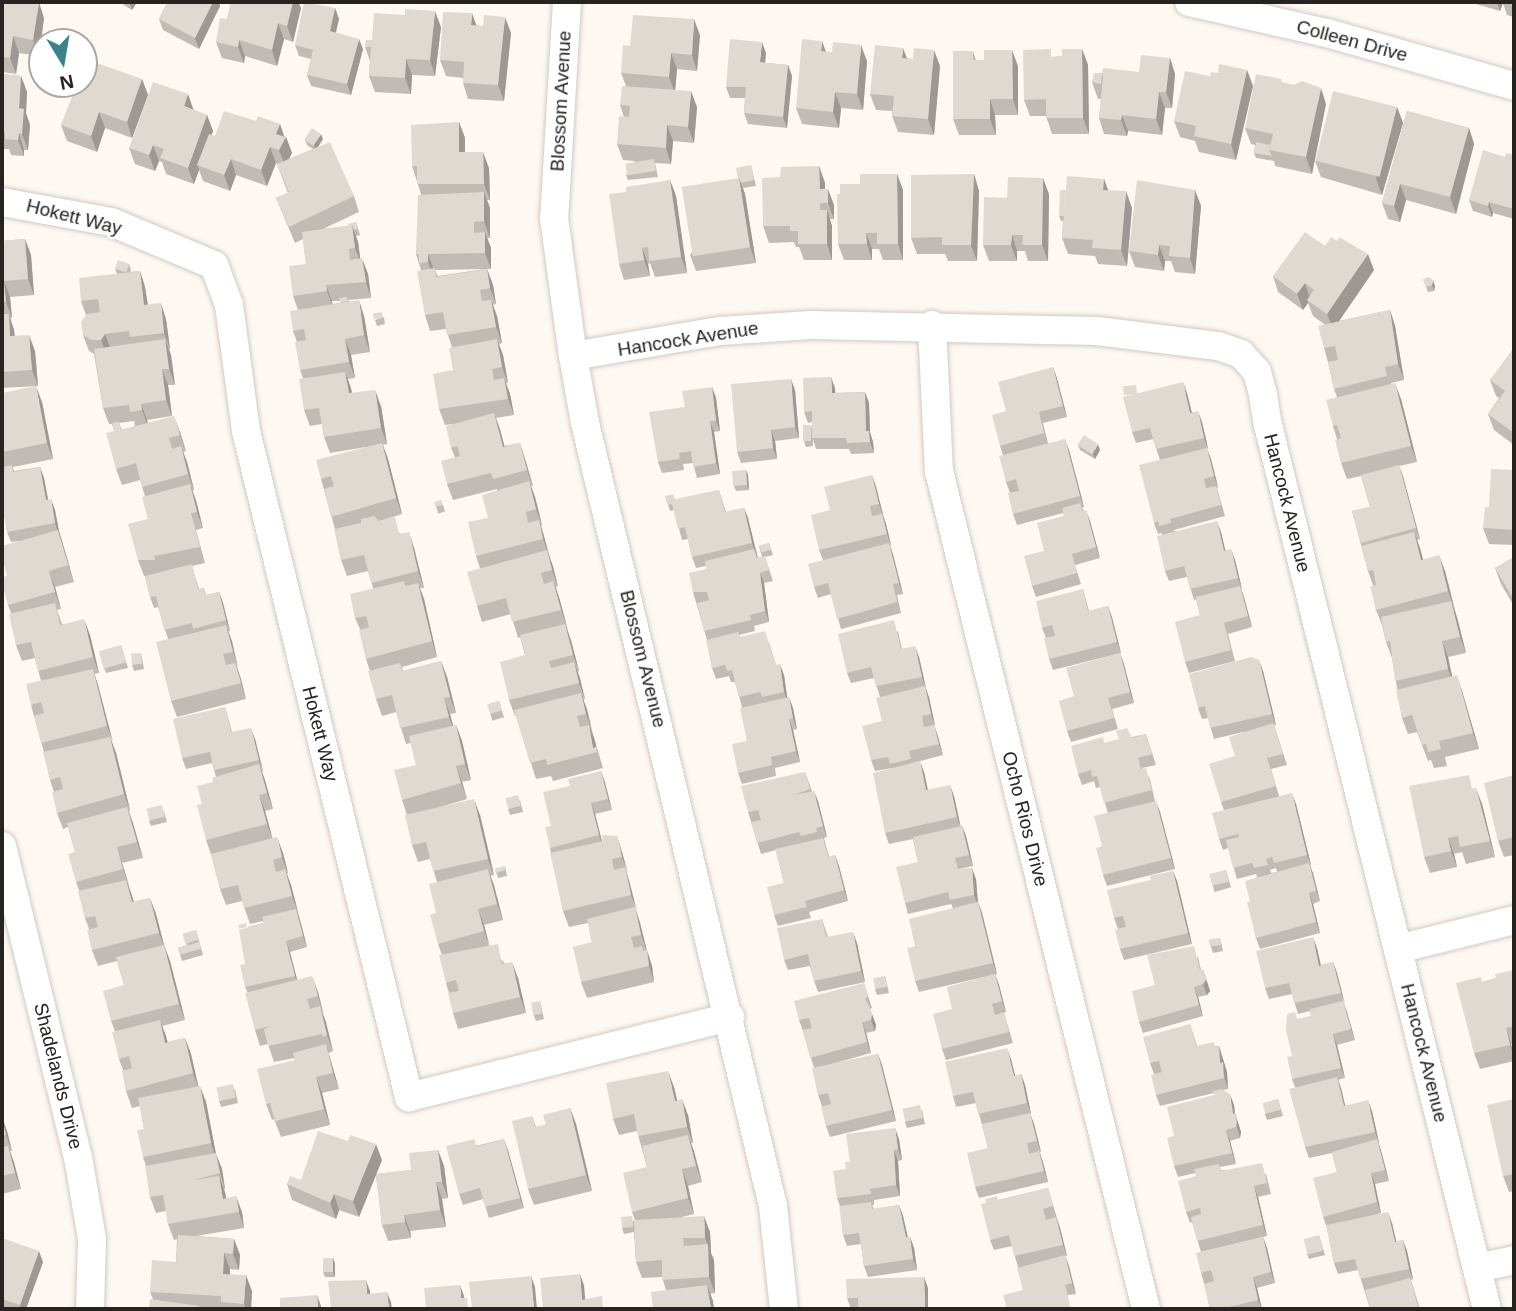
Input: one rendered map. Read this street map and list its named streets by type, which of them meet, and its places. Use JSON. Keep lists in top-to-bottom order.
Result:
{
  "streets": {
    "street": [
      "Colleen Drive",
      "Blossom Avenue",
      "Hokett Way",
      "Hancock Avenue",
      "Ocho Rios Drive",
      "Shadelands Drive"
    ]
  },
  "crossings": [
    ["Blossom Avenue", "Hokett Way"],
    ["Blossom Avenue", "Hancock Avenue"],
    ["Hancock Avenue", "Ocho Rios Drive"]
  ],
  "north": "bottom"
}
